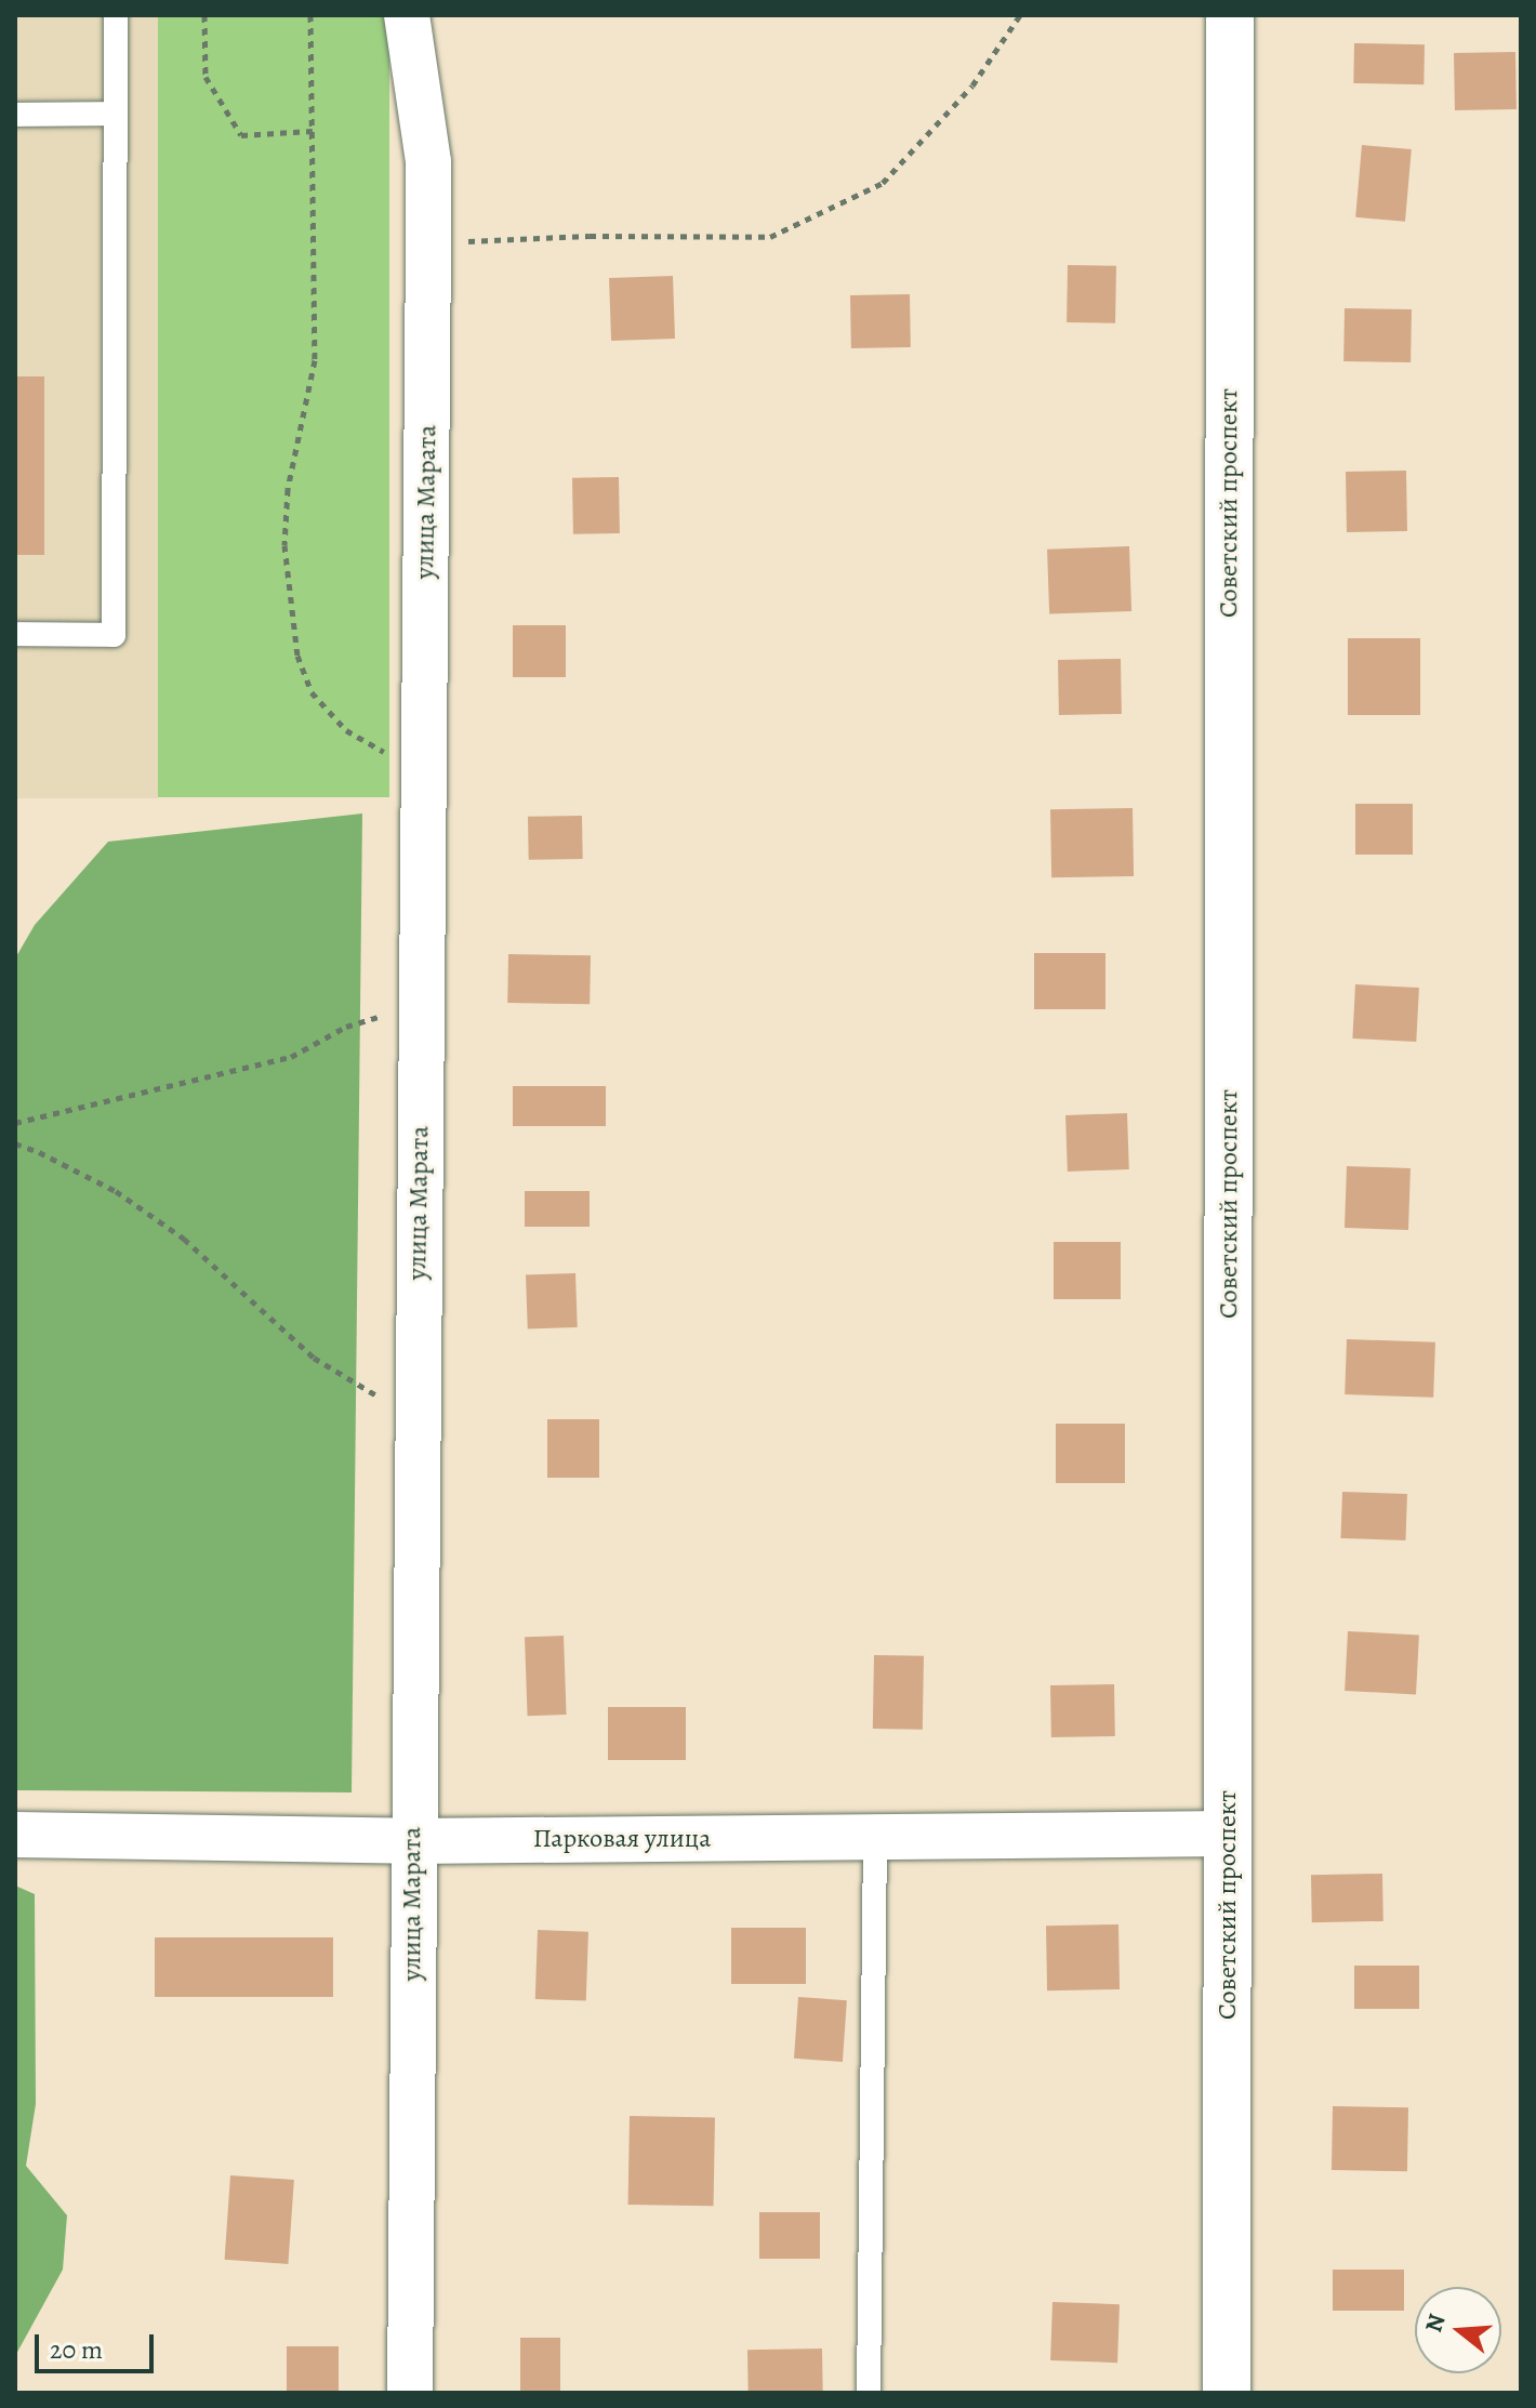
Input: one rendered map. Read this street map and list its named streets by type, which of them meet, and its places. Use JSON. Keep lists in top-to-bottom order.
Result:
{
  "streets": {
    "street": ["улица Марата", "Советский проспект", "Парковая улица"]
  },
  "crossings": [
    ["улица Марата", "Парковая улица"],
    ["Советский проспект", "Парковая улица"]
  ],
  "scale_bar": "20 m",
  "north": "left"
}
